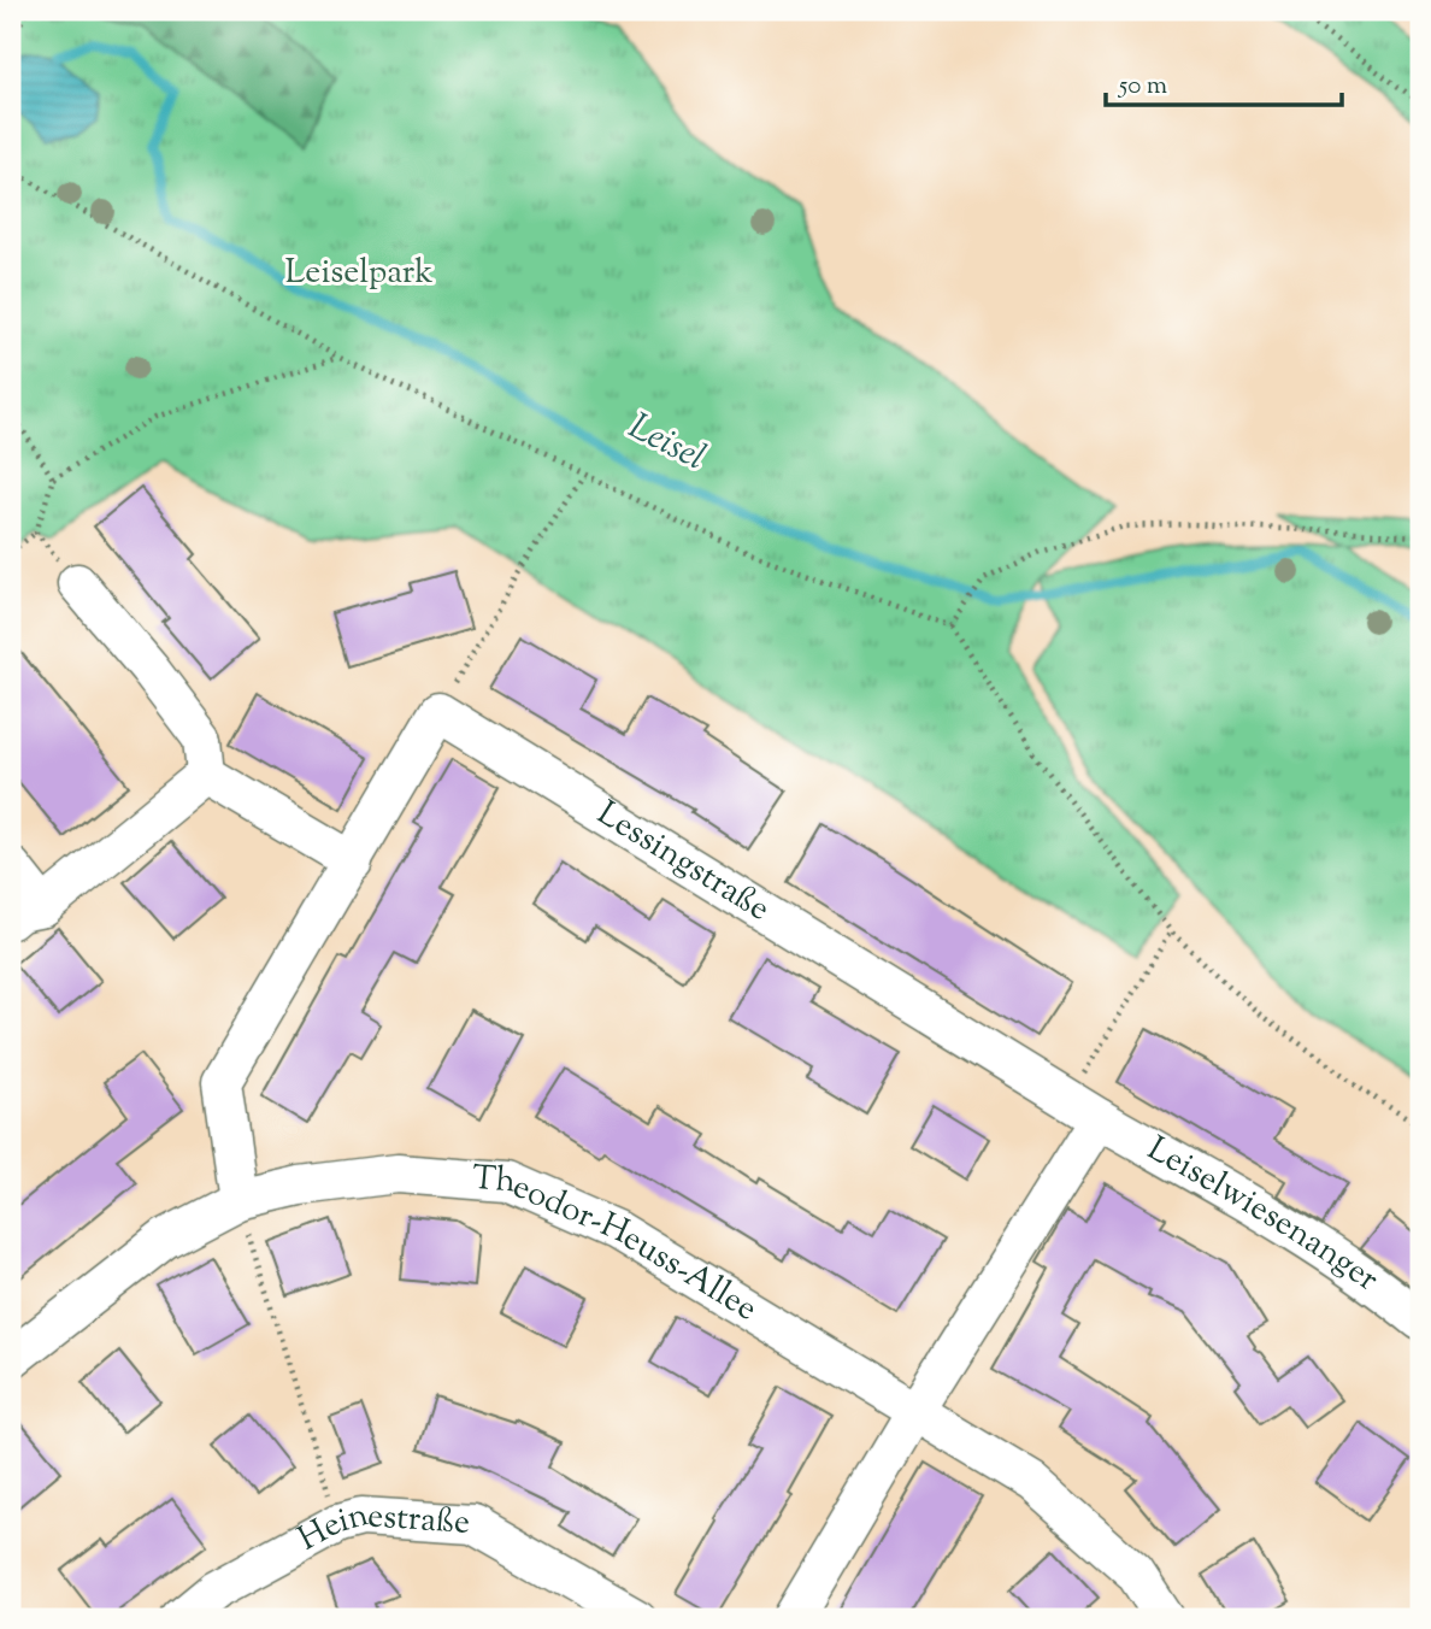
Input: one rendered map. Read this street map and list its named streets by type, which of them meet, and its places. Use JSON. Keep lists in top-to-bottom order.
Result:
{
  "streets": {
    "street": [
      "Lessingstraße",
      "Leiselwiesenanger",
      "Theodor-Heuss-Allee",
      "Heinestraße"
    ]
  },
  "crossings": [
    ["Lessingstraße", "Leiselwiesenanger"]
  ],
  "water": ["Leisel"],
  "parks": ["Leiselpark"],
  "scale_bar": "50 m"
}
